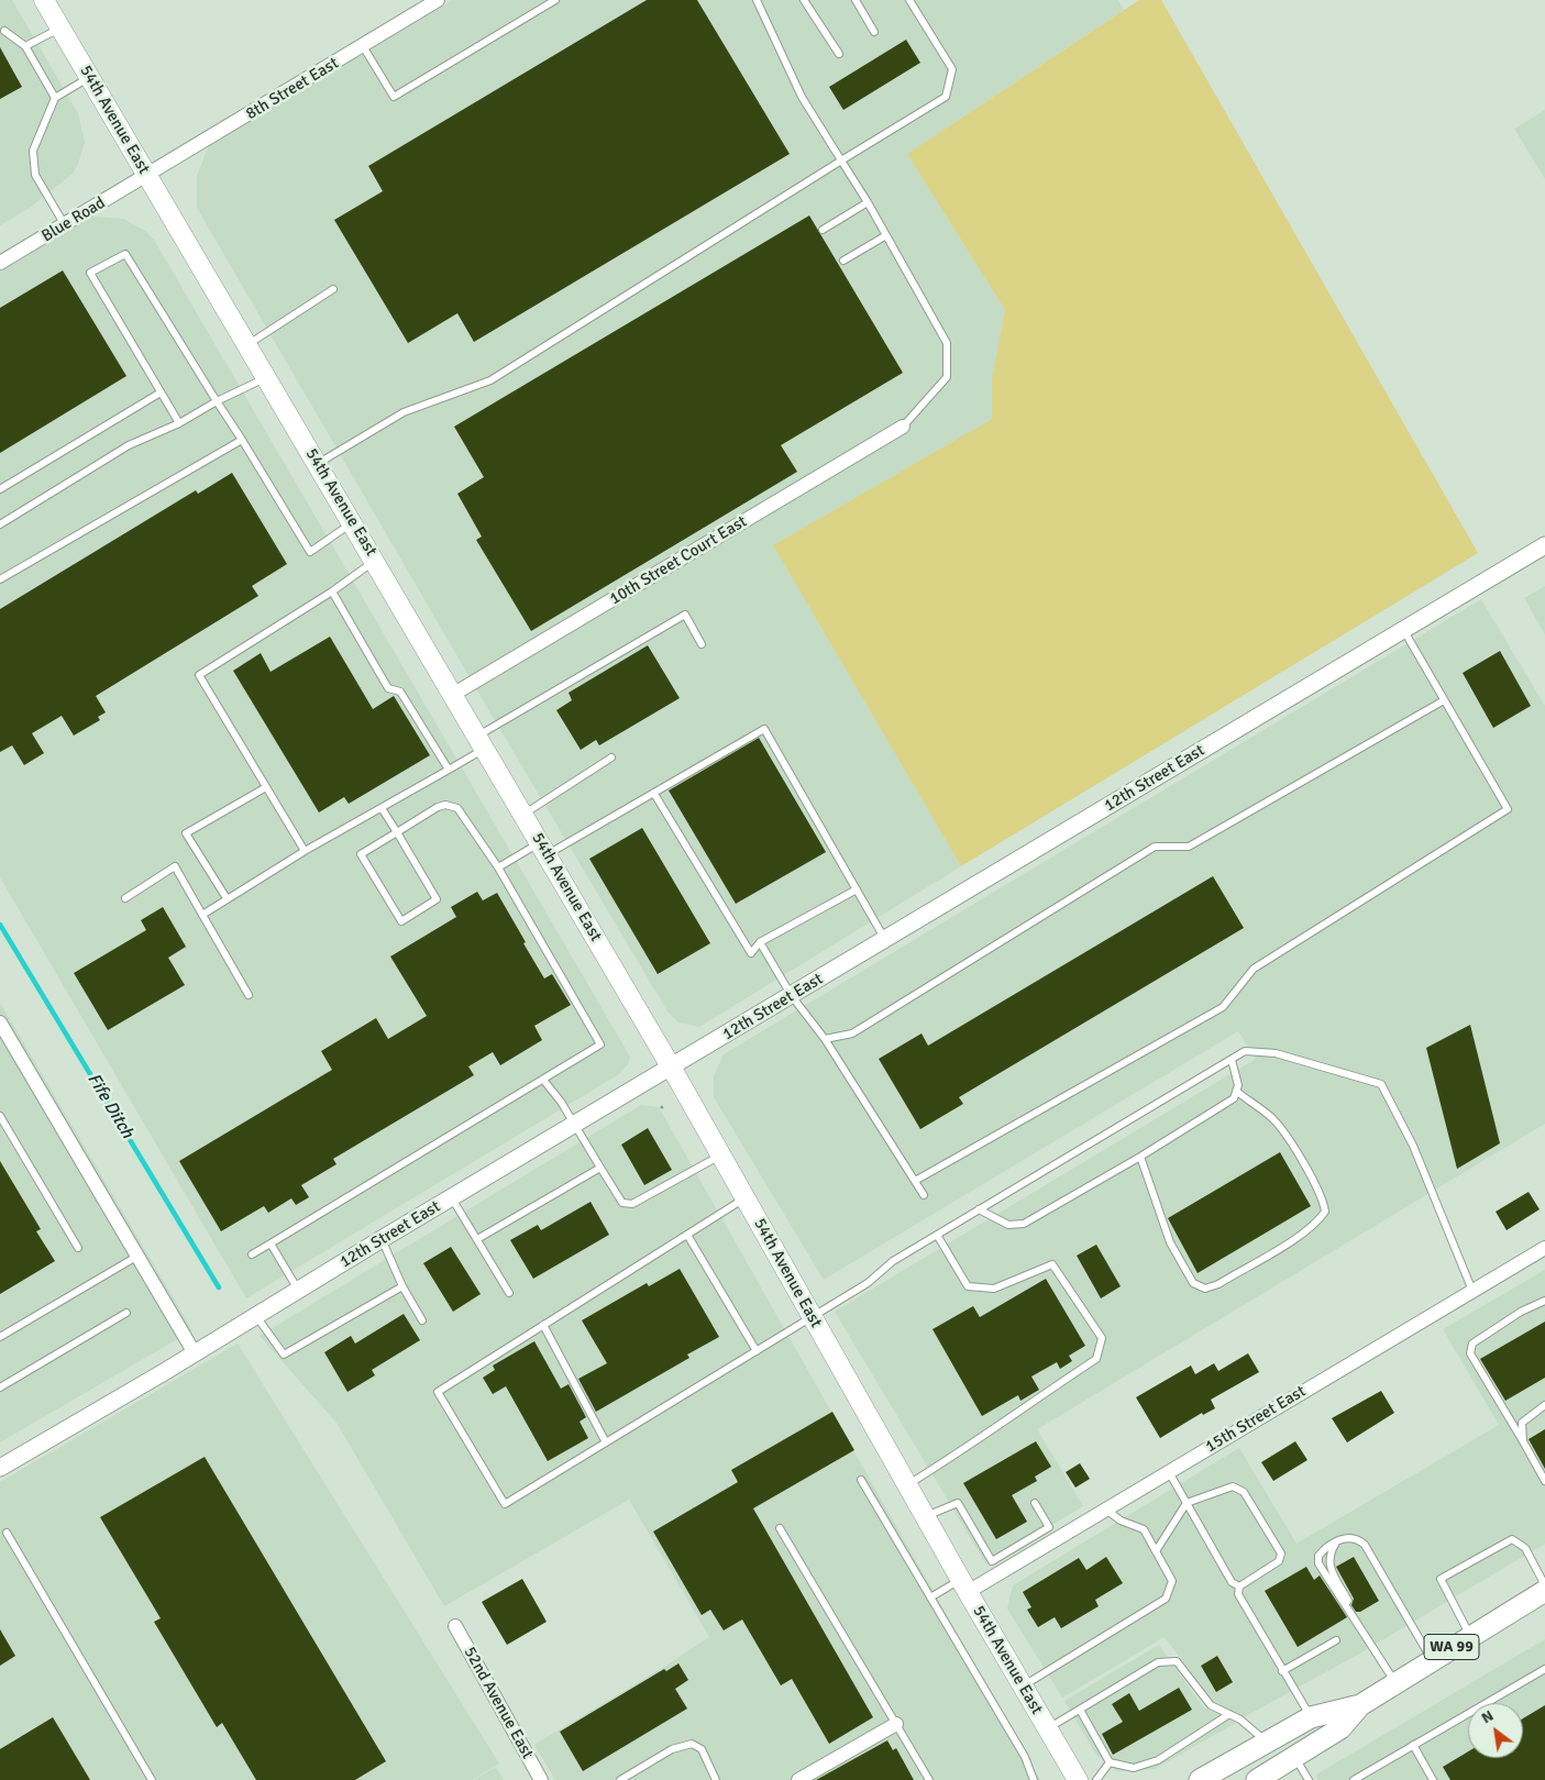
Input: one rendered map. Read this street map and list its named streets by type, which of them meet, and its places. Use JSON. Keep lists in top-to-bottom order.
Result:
{
  "streets": {
    "main road": ["54th Avenue East", "WA 99"],
    "street": [
      "8th Street East",
      "Blue Road",
      "10th Street Court East",
      "12th Street East",
      "15th Street East",
      "52nd Avenue East"
    ]
  },
  "crossings": [
    ["8th Street East", "54th Avenue East"],
    ["8th Street East", "Blue Road"],
    ["54th Avenue East", "Blue Road"],
    ["54th Avenue East", "10th Street Court East"],
    ["54th Avenue East", "12th Street East"],
    ["54th Avenue East", "15th Street East"]
  ],
  "water": ["Fife Ditch"],
  "north": "top left"
}
